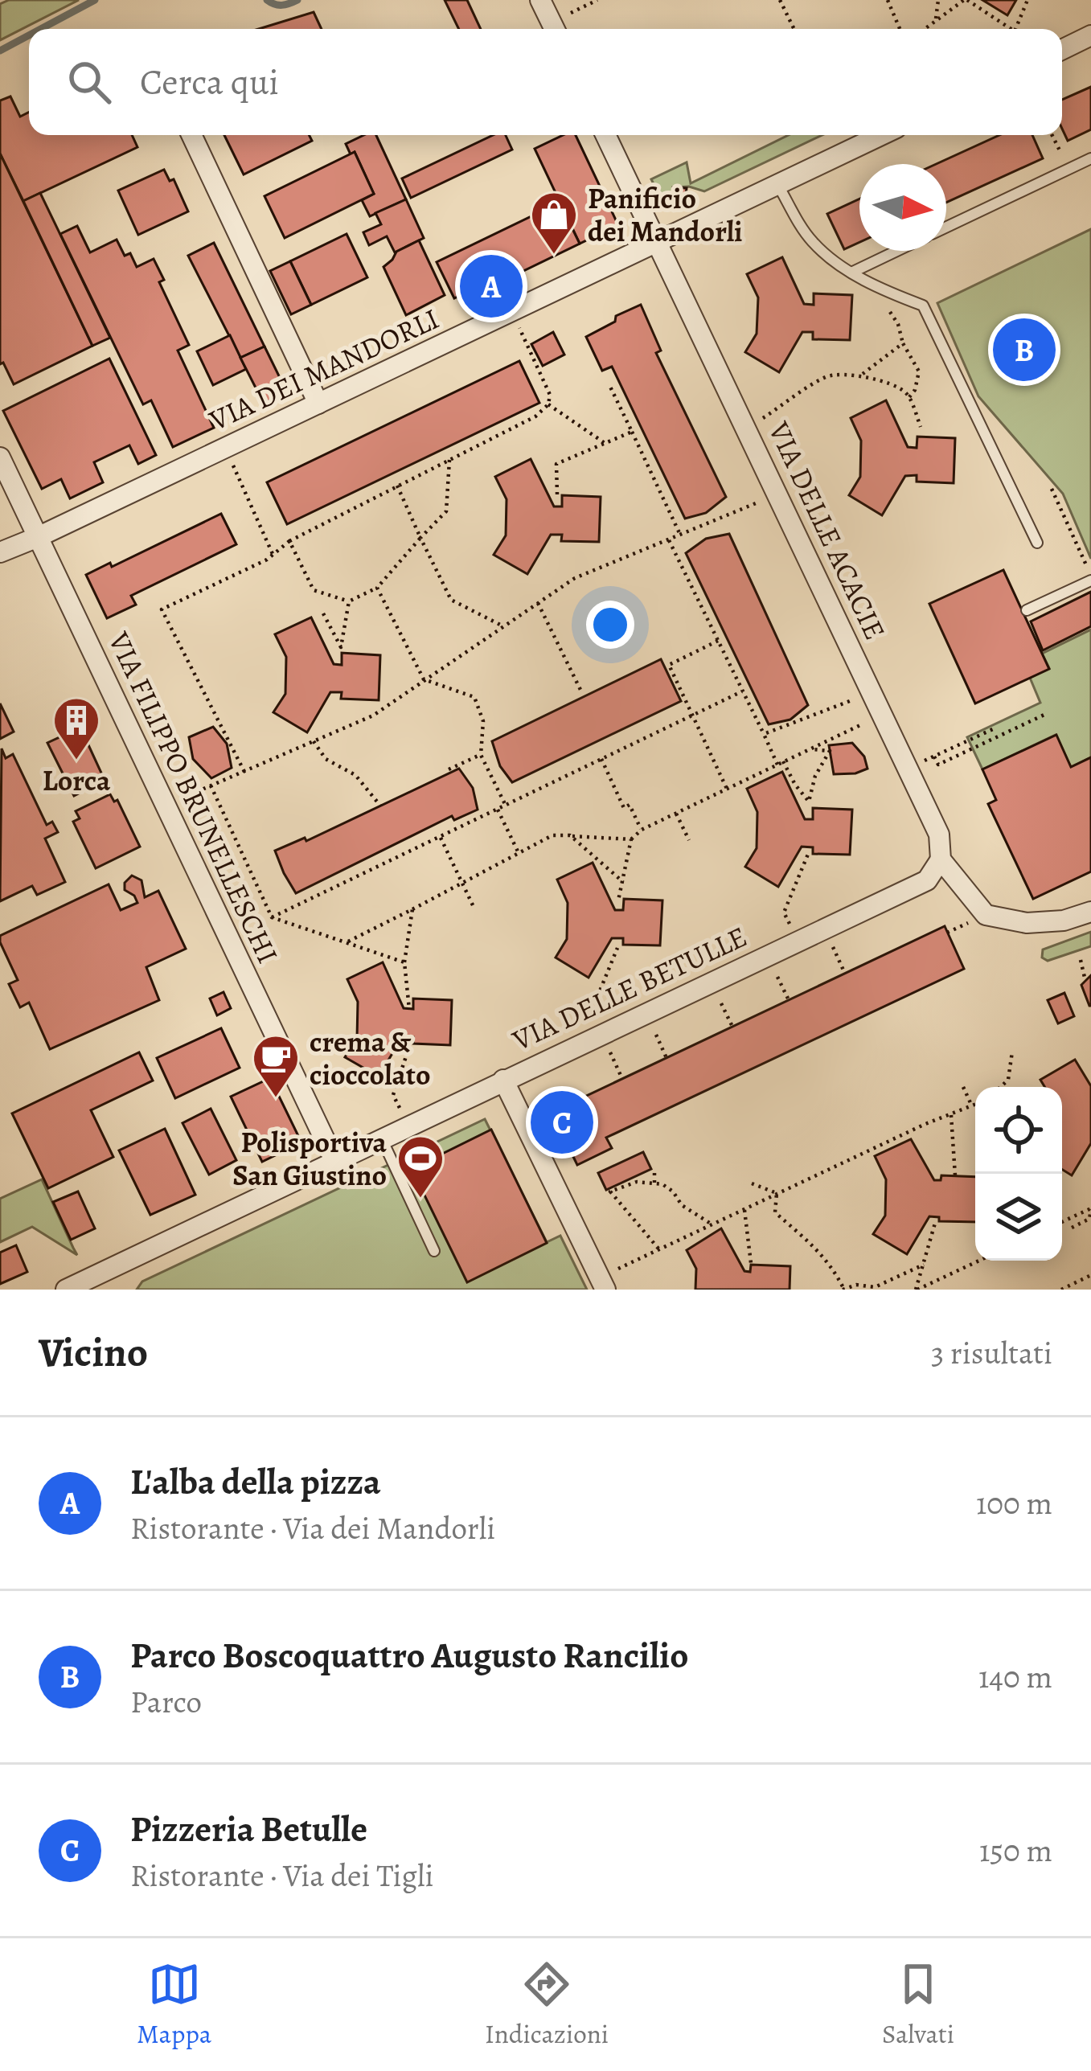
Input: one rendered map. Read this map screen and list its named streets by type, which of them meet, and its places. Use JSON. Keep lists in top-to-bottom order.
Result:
{
  "streets": {
    "street": [
      "VIA DEI MANDORLI",
      "VIA DELLE ACACIE",
      "VIA FILIPPO BRUNELLESCHI",
      "VIA DELLE BETULLE"
    ]
  },
  "crossings": [
    ["VIA DEI MANDORLI", "VIA DELLE ACACIE"],
    ["VIA DEI MANDORLI", "VIA FILIPPO BRUNELLESCHI"],
    ["VIA DELLE ACACIE", "VIA DELLE BETULLE"],
    ["VIA FILIPPO BRUNELLESCHI", "VIA DELLE BETULLE"]
  ],
  "places": {
    "shop": ["Panificio dei Mandorli"],
    "building": ["Lorca"],
    "cafe": ["crema & cioccolato"],
    "sports": ["Polisportiva San Giustino"]
  },
  "north": "right",
  "page": {
    "search": "Cerca qui",
    "pins": ["A", "B", "C"],
    "heading": ["Vicino", "3 risultati"],
    "list": [
      {
        "mark": "A",
        "name": "L'alba della pizza",
        "note": "Ristorante · Via dei Mandorli",
        "value": "100 m"
      },
      {
        "mark": "B",
        "name": "Parco Boscoquattro Augusto Rancilio",
        "note": "Parco",
        "value": "140 m"
      },
      {
        "mark": "C",
        "name": "Pizzeria Betulle",
        "note": "Ristorante · Via dei Tigli",
        "value": "150 m"
      }
    ],
    "nav": ["Mappa", "Indicazioni", "Salvati"]
  }
}
